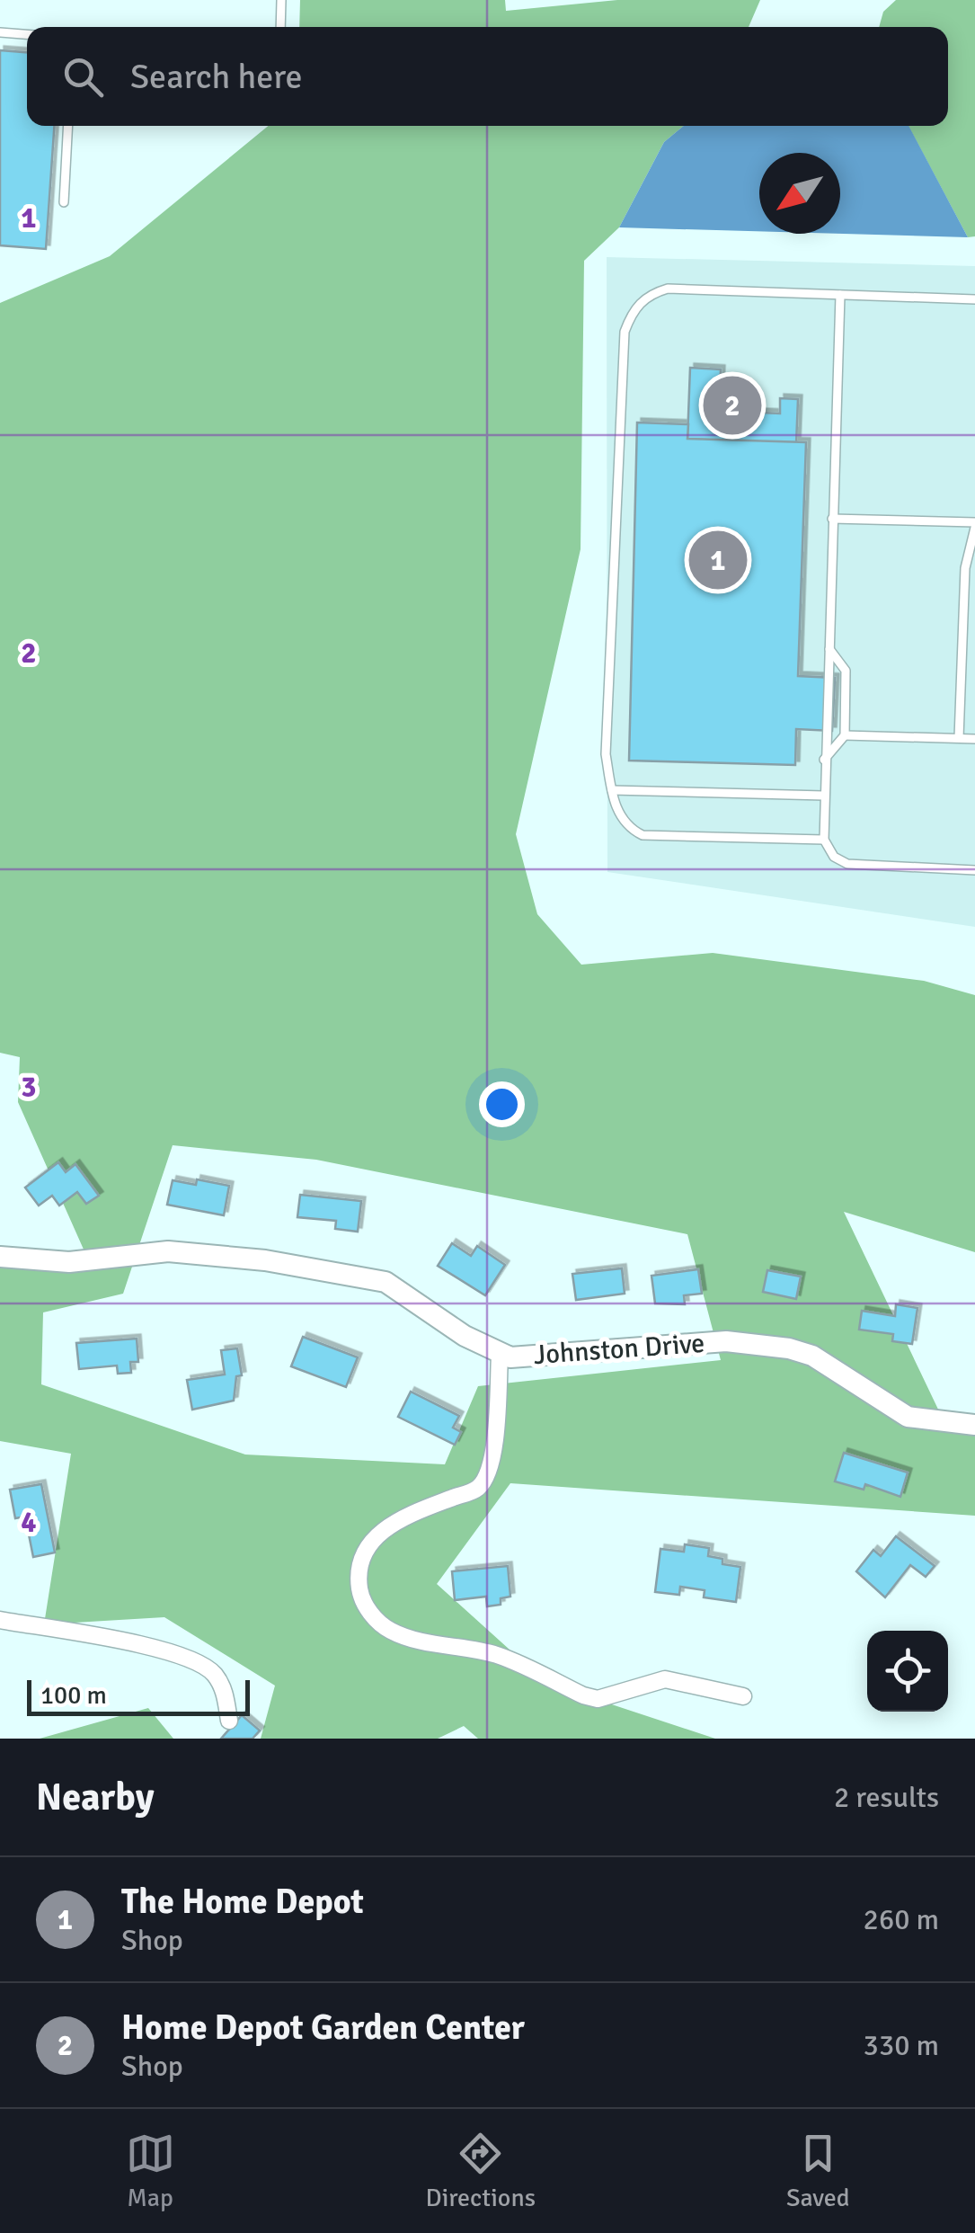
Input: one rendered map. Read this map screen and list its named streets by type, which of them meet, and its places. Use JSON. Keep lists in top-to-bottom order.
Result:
{
  "streets": {
    "street": ["Johnston Drive"]
  },
  "scale_bar": "100 m",
  "north": "bottom left",
  "page": {
    "search": "Search here",
    "pins": ["2", "1"],
    "scale": "100 m",
    "heading": ["Nearby", "2 results"],
    "list": [
      {
        "mark": "1",
        "name": "The Home Depot",
        "note": "Shop",
        "value": "260 m"
      },
      {
        "mark": "2",
        "name": "Home Depot Garden Center",
        "note": "Shop",
        "value": "330 m"
      }
    ],
    "nav": ["Map", "Directions", "Saved"]
  },
  "grid": {
    "rows": [
      "1",
      "2",
      "3",
      "4"
    ]
  }
}
